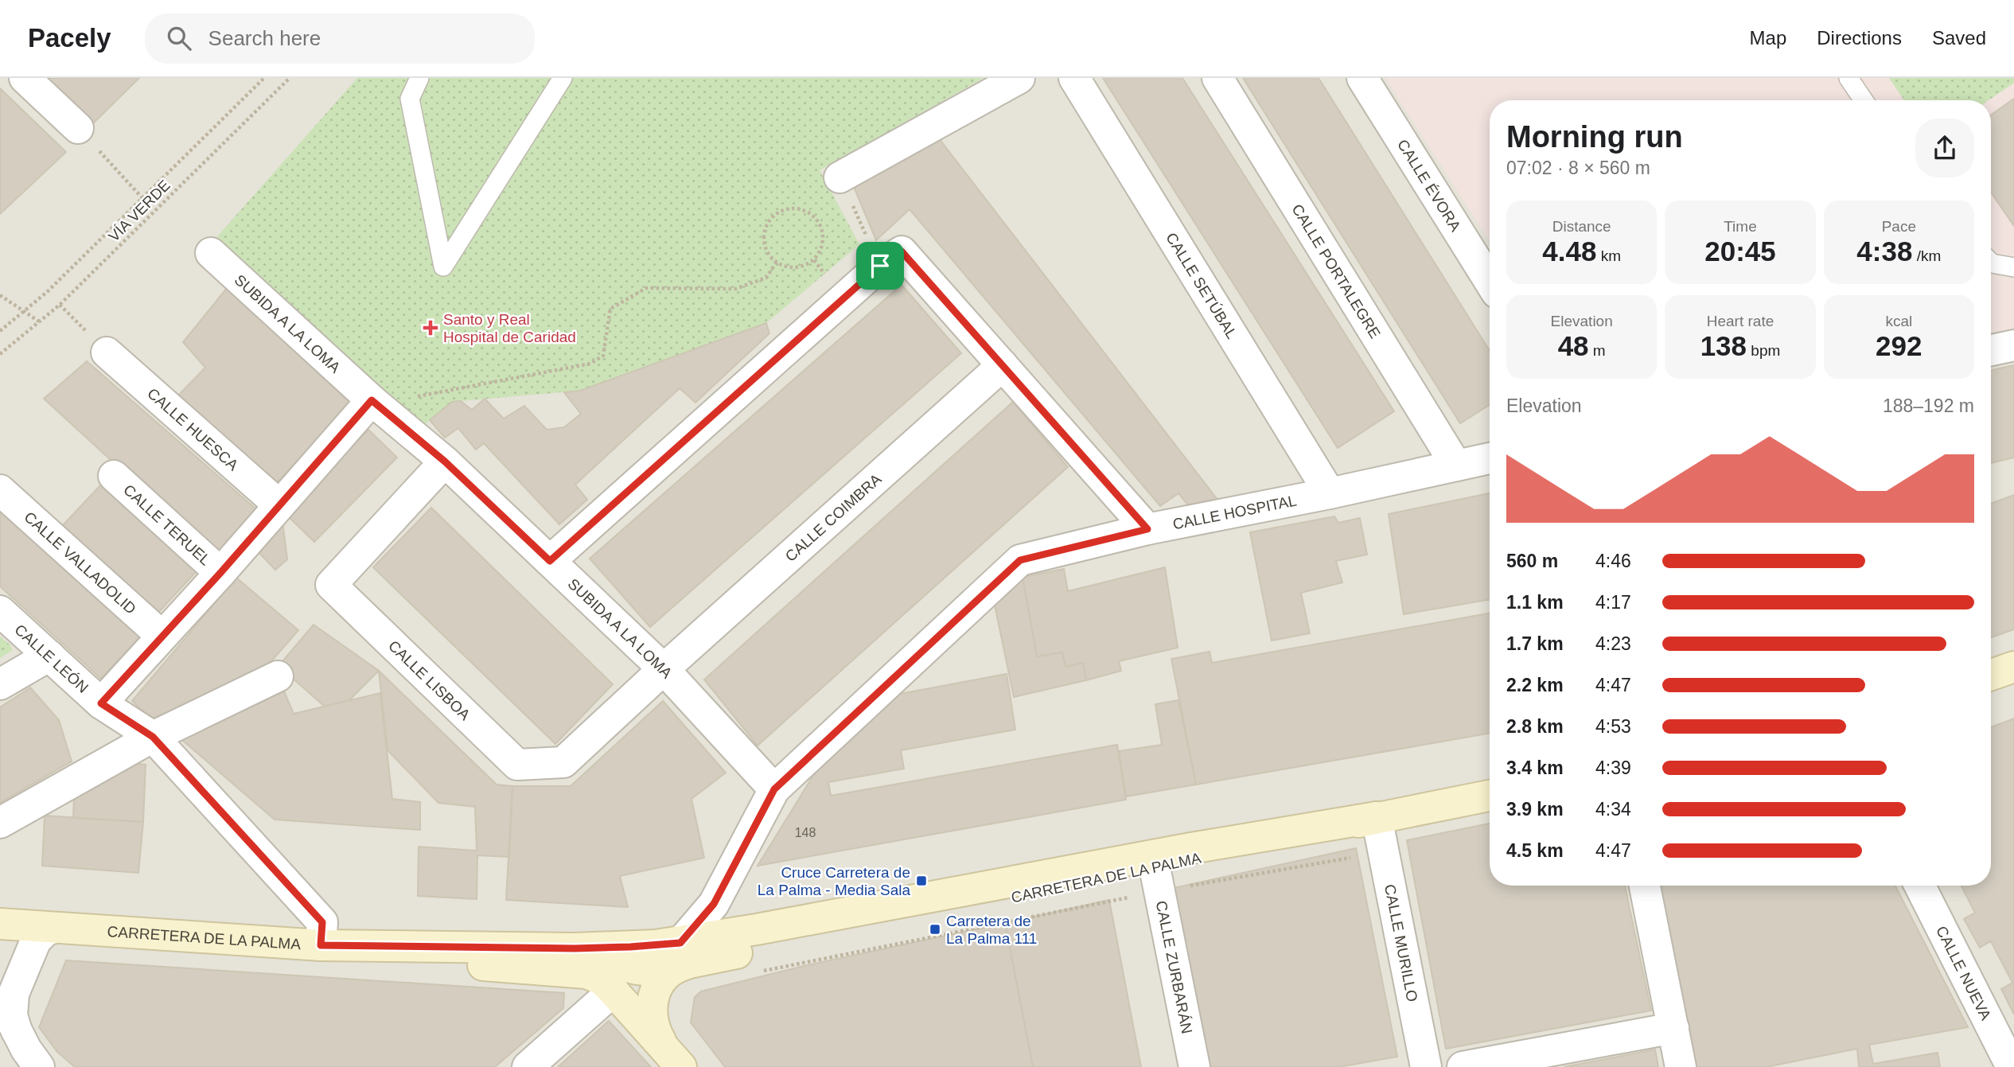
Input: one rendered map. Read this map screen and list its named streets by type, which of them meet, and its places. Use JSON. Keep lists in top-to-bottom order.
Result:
{
  "streets": {
    "main road": ["CARRETERA DE LA PALMA"],
    "street": [
      "CALLE ÉVORA",
      "CALLE PORTALEGRE",
      "CALLE SETÚBAL",
      "SUBIDA A LA LOMA",
      "CALLE HUESCA",
      "CALLE HOSPITAL",
      "CALLE COIMBRA",
      "CALLE TERUEL",
      "CALLE VALLADOLID",
      "CALLE LEÓN",
      "CALLE LISBOA",
      "CALLE MURILLO",
      "CALLE ZURBARÁN",
      "CALLE NUEVA"
    ],
    "path": ["VÍA VERDE"]
  },
  "crossings": [
    ["CALLE PORTALEGRE", "CALLE HOSPITAL"],
    ["CALLE SETÚBAL", "CALLE HOSPITAL"],
    ["SUBIDA A LA LOMA", "CALLE HOSPITAL"],
    ["SUBIDA A LA LOMA", "CALLE COIMBRA"],
    ["SUBIDA A LA LOMA", "CALLE LISBOA"],
    ["CALLE HOSPITAL", "CARRETERA DE LA PALMA"],
    ["CALLE COIMBRA", "CALLE LISBOA"],
    ["CALLE LEÓN", "CARRETERA DE LA PALMA"],
    ["CARRETERA DE LA PALMA", "CALLE MURILLO"],
    ["CARRETERA DE LA PALMA", "CALLE ZURBARÁN"]
  ],
  "places": {
    "health": ["Santo y Real Hospital de Caridad"],
    "transit": ["Cruce Carretera de La Palma - Media Sala", "Carretera de La Palma 111"]
  },
  "house_numbers": ["148"],
  "page": {
    "header": "Pacely",
    "search": "Search here",
    "nav": ["Map", "Directions", "Saved"],
    "heading": ["Morning run", "07:02 · 8 × 560 m"],
    "stats": [
      ["Distance", "4.48 km"],
      ["Time", "20:45"],
      ["Pace", "4:38 /km"],
      ["Elevation", "48 m"],
      ["Heart rate", "138 bpm"],
      ["kcal", "292"]
    ],
    "chart": ["Elevation", "188–192 m"],
    "list": [
      {
        "name": "560 m",
        "note": "4:46"
      },
      {
        "name": "1.1 km",
        "note": "4:17"
      },
      {
        "name": "1.7 km",
        "note": "4:23"
      },
      {
        "name": "2.2 km",
        "note": "4:47"
      },
      {
        "name": "2.8 km",
        "note": "4:53"
      },
      {
        "name": "3.4 km",
        "note": "4:39"
      },
      {
        "name": "3.9 km",
        "note": "4:34"
      },
      {
        "name": "4.5 km",
        "note": "4:47"
      }
    ]
  }
}
